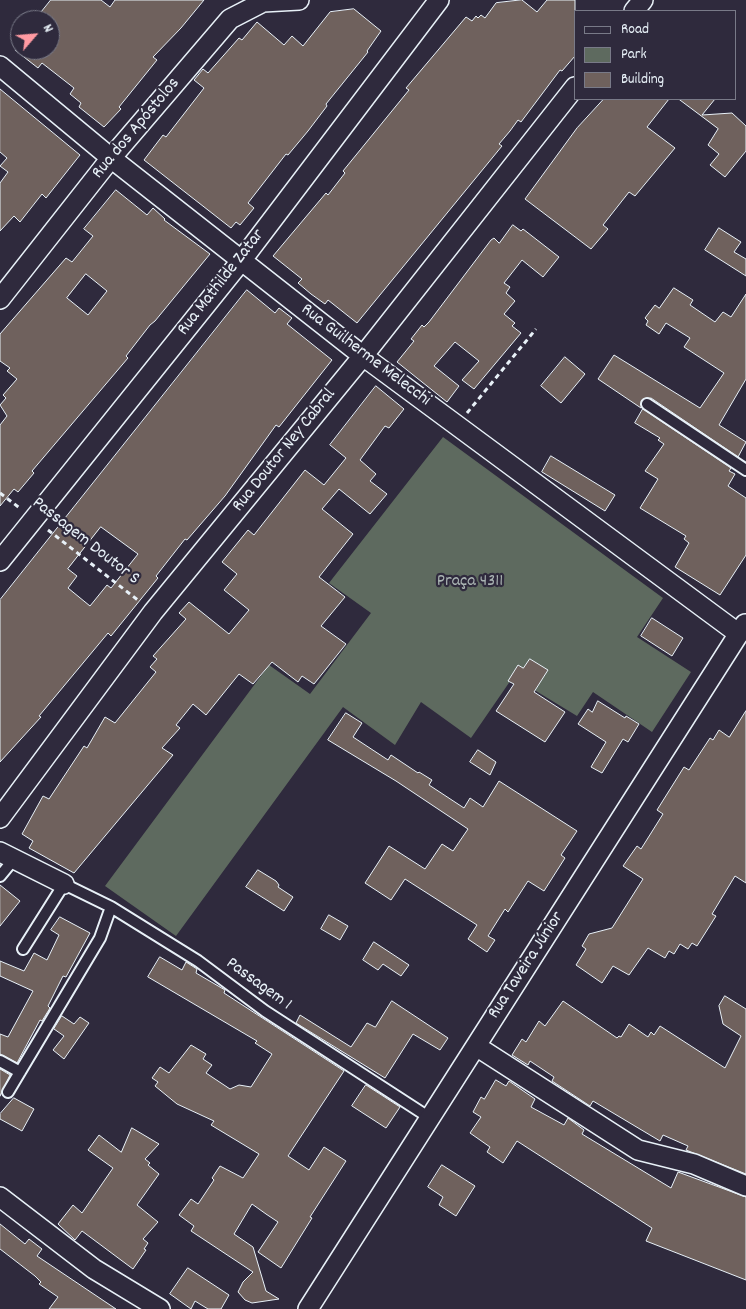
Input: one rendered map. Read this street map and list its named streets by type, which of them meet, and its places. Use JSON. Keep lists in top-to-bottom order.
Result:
{
  "streets": {
    "street": [
      "Rua dos Apóstolos",
      "Rua Mathilde Zatar",
      "Rua Guilherme Melecchi",
      "Rua Doutor Ney Cabral",
      "Rua Taveira Júnior"
    ],
    "lane": ["Passagem 1"],
    "path": ["Passagem Doutor S"]
  },
  "crossings": [
    ["Rua dos Apóstolos", "Rua Guilherme Melecchi"],
    ["Rua Mathilde Zatar", "Rua Guilherme Melecchi"],
    ["Rua Mathilde Zatar", "Passagem Doutor S"],
    ["Rua Guilherme Melecchi", "Rua Doutor Ney Cabral"],
    ["Rua Guilherme Melecchi", "Rua Taveira Júnior"],
    ["Rua Doutor Ney Cabral", "Passagem Doutor S"],
    ["Rua Taveira Júnior", "Passagem 1"]
  ],
  "parks": ["Praça 4311"],
  "legend": ["Road", "Park", "Building"],
  "north": "top right"
}
